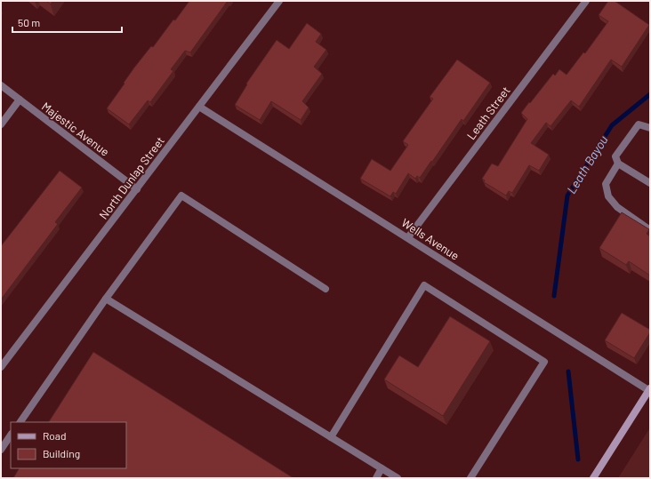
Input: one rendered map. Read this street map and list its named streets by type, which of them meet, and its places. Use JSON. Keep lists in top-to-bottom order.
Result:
{
  "streets": {
    "street": [
      "Leath Street",
      "Majestic Avenue",
      "North Dunlap Street",
      "Wells Avenue"
    ]
  },
  "crossings": [
    ["Leath Street", "Wells Avenue"],
    ["Majestic Avenue", "North Dunlap Street"],
    ["North Dunlap Street", "Wells Avenue"]
  ],
  "water": ["Leath Bayou"],
  "legend": ["Road", "Building"],
  "scale_bar": "50 m"
}
